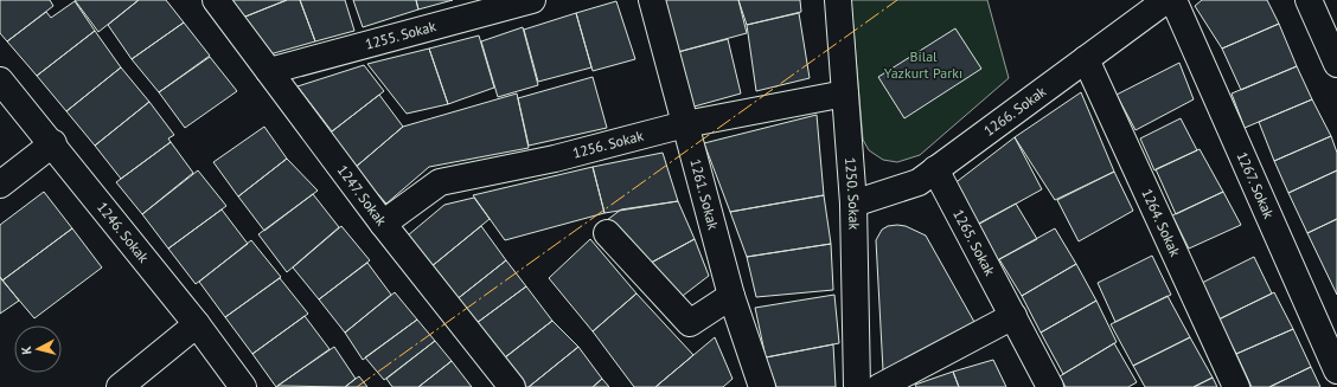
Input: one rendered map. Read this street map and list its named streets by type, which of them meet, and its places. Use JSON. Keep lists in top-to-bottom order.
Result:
{
  "streets": {
    "street": [
      "1255. Sokak",
      "1266. Sokak",
      "1256. Sokak",
      "1267. Sokak",
      "1250. Sokak",
      "1261. Sokak",
      "1247. Sokak",
      "1264. Sokak",
      "1246. Sokak",
      "1265. Sokak"
    ]
  },
  "crossings": [
    ["1255. Sokak", "1247. Sokak"],
    ["1266. Sokak", "1250. Sokak"],
    ["1266. Sokak", "1264. Sokak"],
    ["1266. Sokak", "1265. Sokak"],
    ["1256. Sokak", "1250. Sokak"],
    ["1256. Sokak", "1261. Sokak"],
    ["1256. Sokak", "1247. Sokak"]
  ],
  "parks": ["Bilal Yazkurt Parkı"],
  "north": "left"
}
